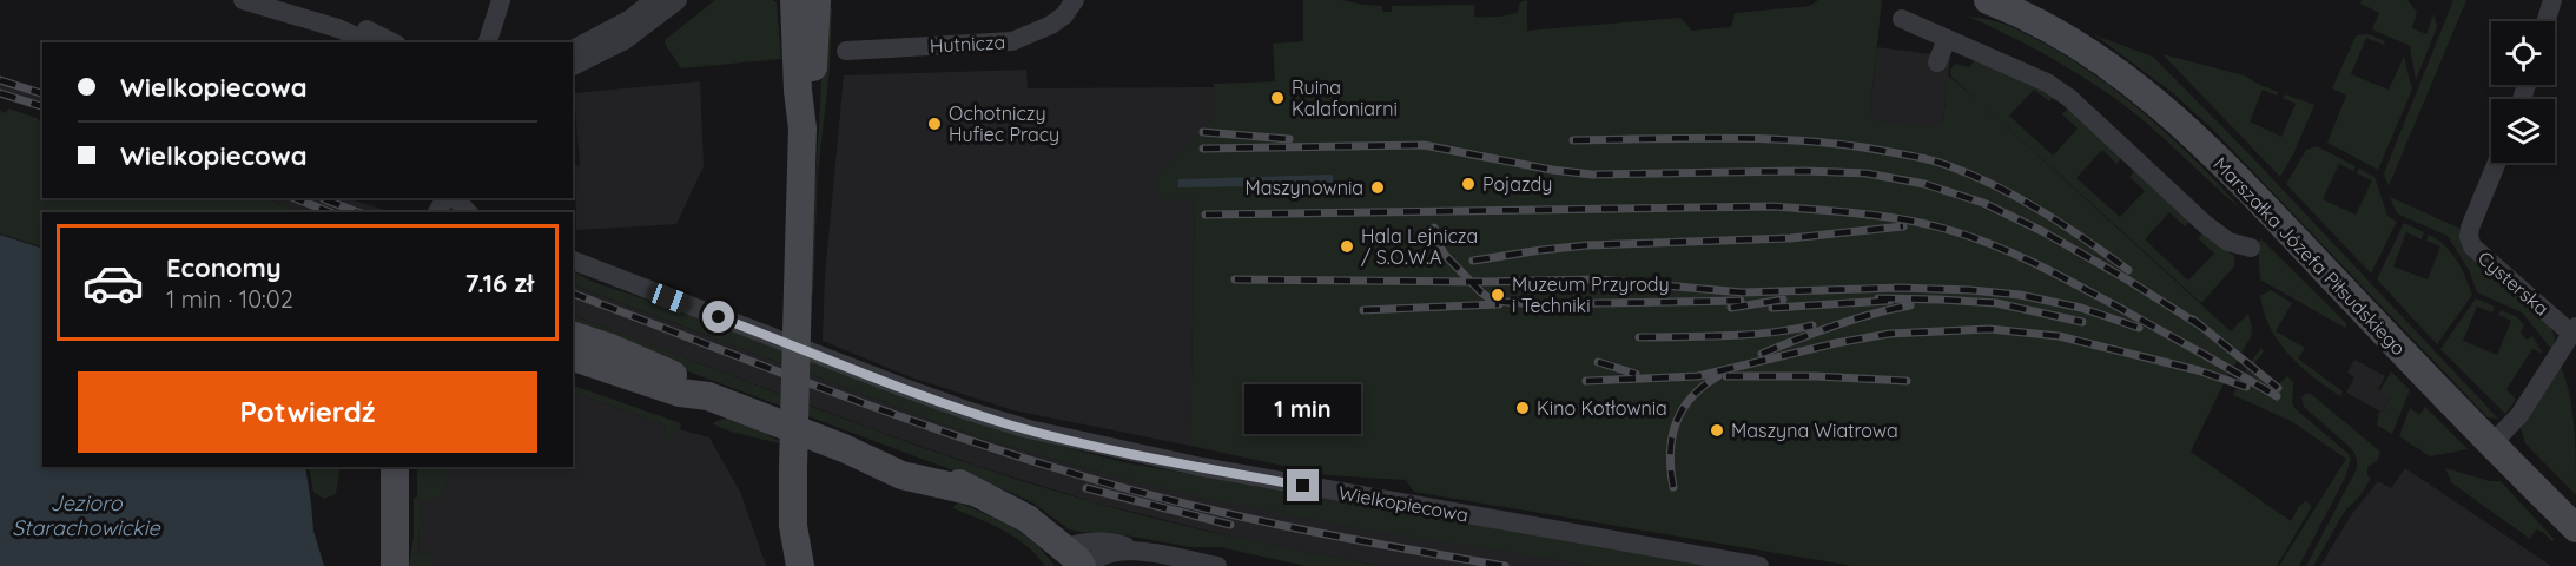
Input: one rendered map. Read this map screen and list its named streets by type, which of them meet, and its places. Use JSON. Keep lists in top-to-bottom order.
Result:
{
  "streets": {
    "street": [
      "Hutnicza",
      "Marszałka Józefa Piłsudskiego",
      "Cysterska",
      "Wielkopiecowa"
    ]
  },
  "water": ["Jezioro Starachowickie"],
  "places": [
    "Ruina Kalafoniarni",
    "Ochotniczy Hufiec Pracy",
    "Pojazdy",
    "Maszynownia",
    "Hala Lejnicza / S.O.W.A",
    "Muzeum Przyrody i Techniki",
    "Kino Kotłownia",
    "Maszyna Wiatrowa"
  ],
  "page": {
    "banner": ["Wielkopiecowa", "Wielkopiecowa"],
    "list": [
      {
        "name": "Economy",
        "note": "1 min · 10:02",
        "value": "7.16 zł"
      }
    ],
    "buttons": "Potwierdź",
    "bubble": "1 min"
  }
}
